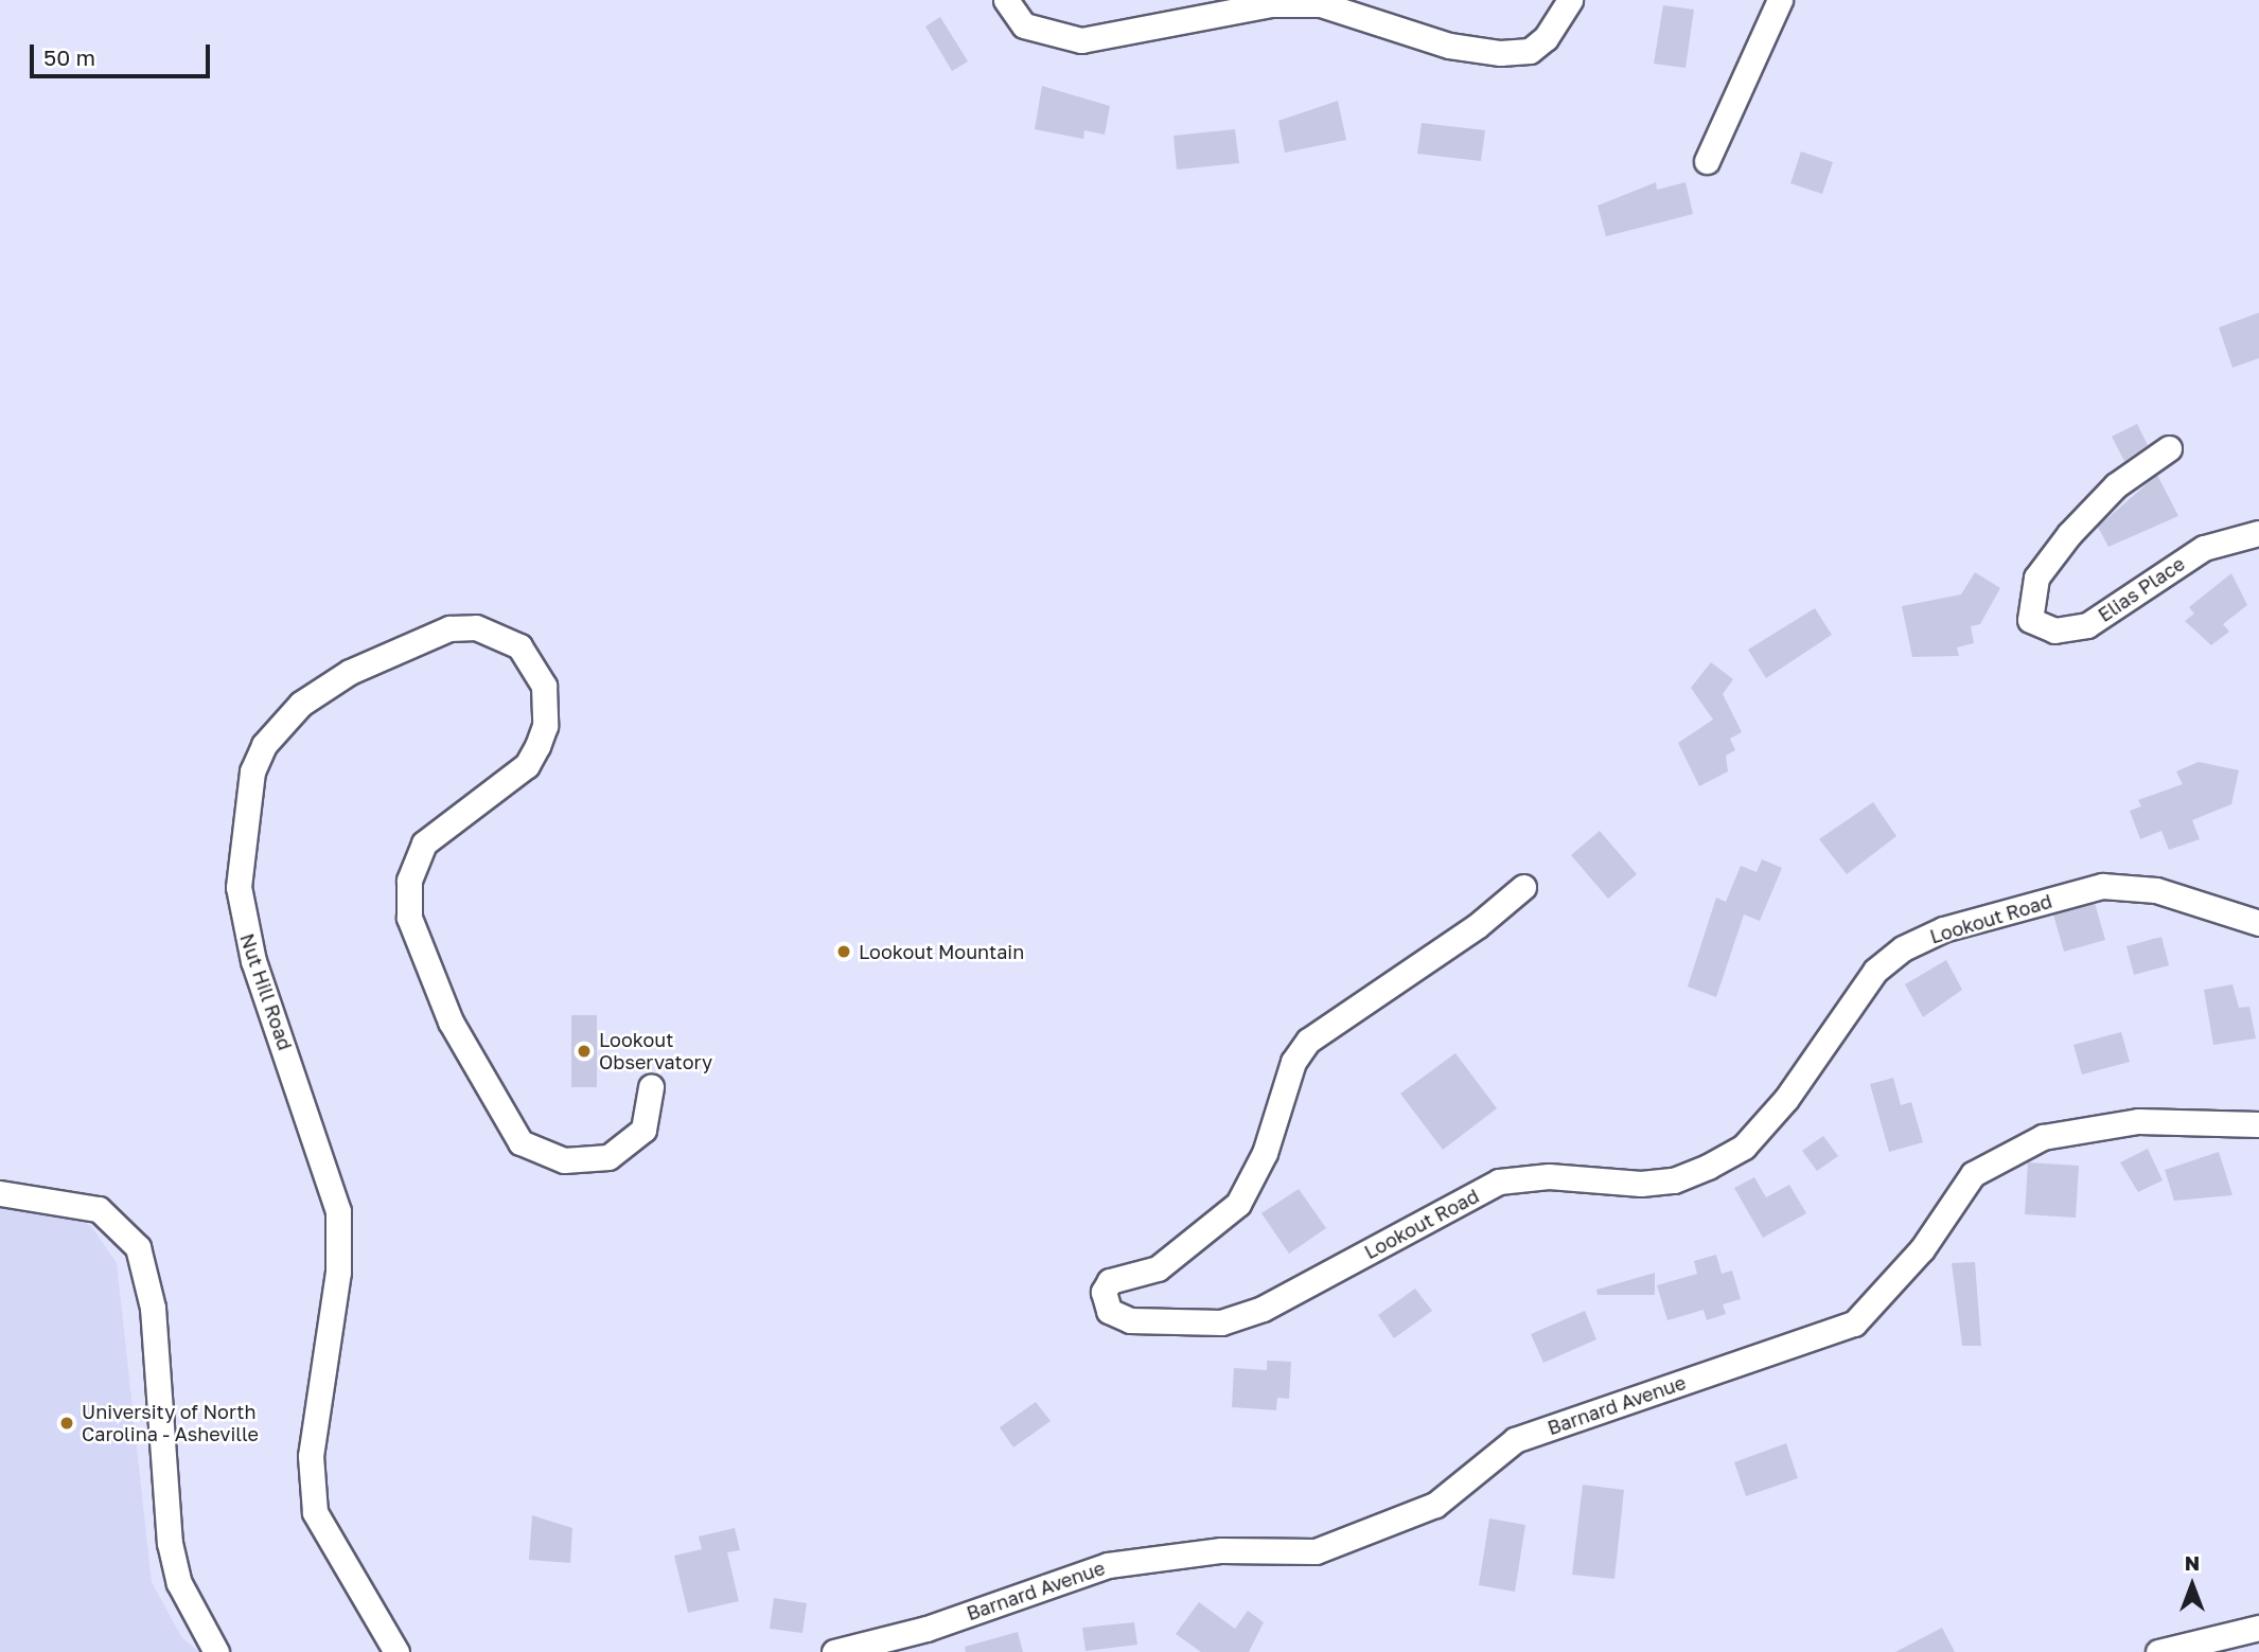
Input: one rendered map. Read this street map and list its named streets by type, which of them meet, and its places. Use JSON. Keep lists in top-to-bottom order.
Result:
{
  "streets": {
    "street": [
      "Elias Place",
      "Lookout Road",
      "Nut Hill Road",
      "Barnard Avenue"
    ]
  },
  "places": ["Lookout Mountain", "Lookout Observatory", "University of North Carolina - Asheville"],
  "scale_bar": "50 m",
  "north": "top"
}
